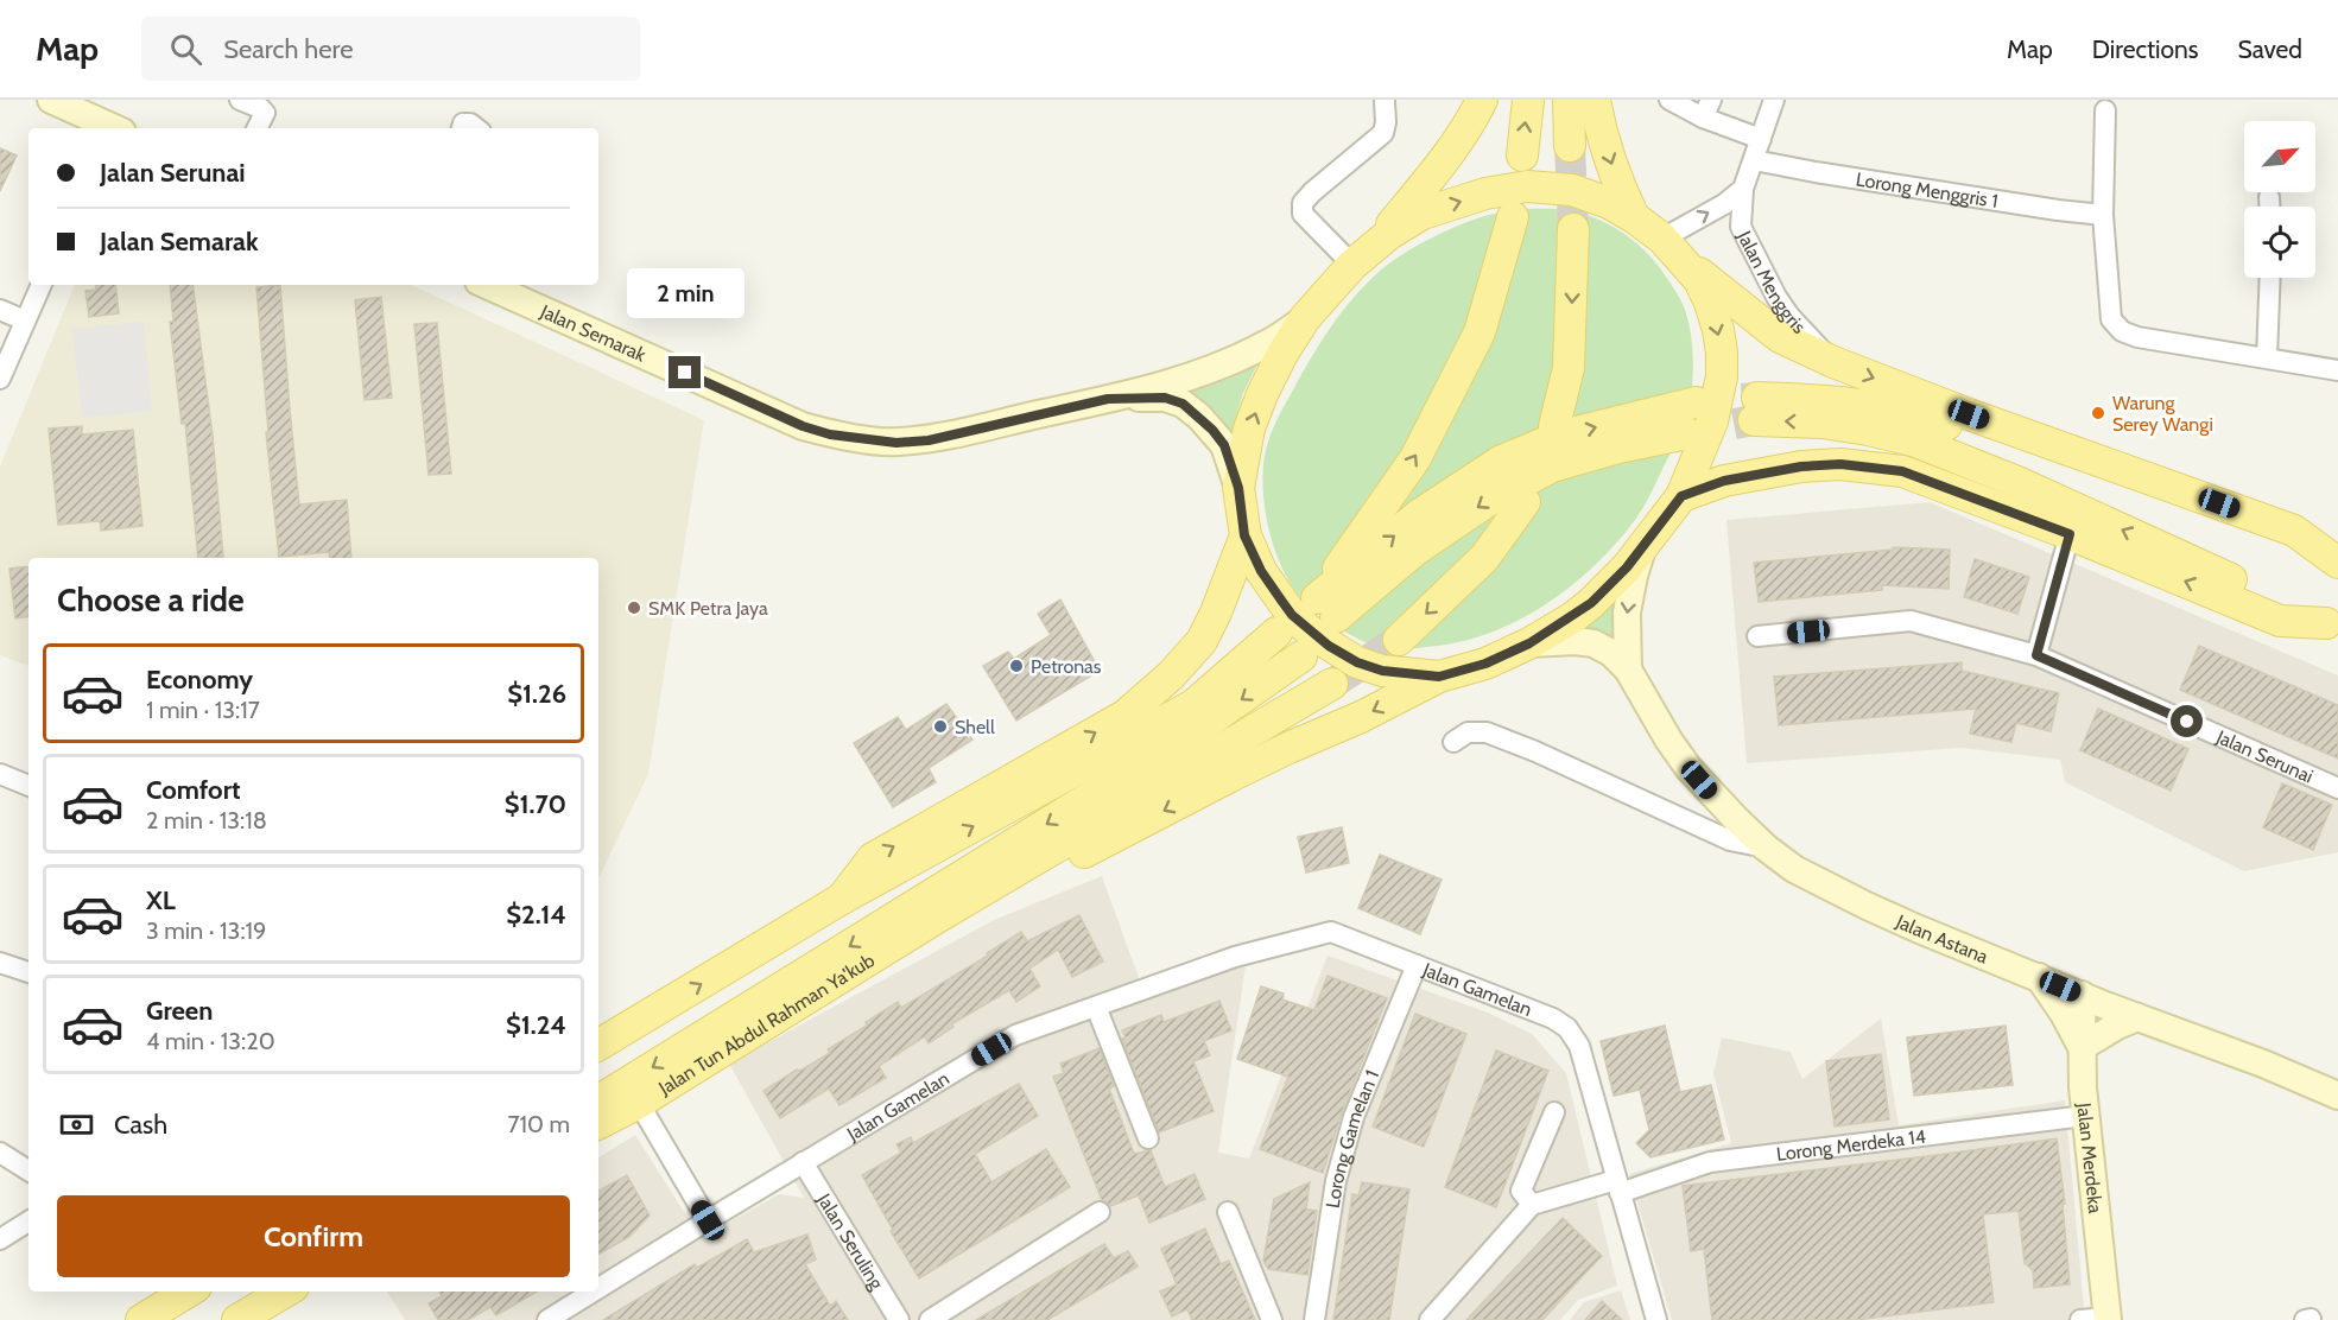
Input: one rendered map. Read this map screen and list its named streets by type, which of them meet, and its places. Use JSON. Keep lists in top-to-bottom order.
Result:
{
  "streets": {
    "main road": [
      "Jalan Semarak",
      "Jalan Astana",
      "Jalan Tun Abdul Rahman Ya'kub",
      "Jalan Merdeka"
    ],
    "street": [
      "Lorong Menggris 1",
      "Jalan Menggris",
      "Jalan Serunai",
      "Jalan Gamelan",
      "Lorong Gamelan 1",
      "Lorong Merdeka 14",
      "Jalan Seruling"
    ]
  },
  "crossings": [
    ["Lorong Menggris 1", "Jalan Menggris"],
    ["Jalan Astana", "Jalan Merdeka"],
    ["Jalan Gamelan", "Lorong Gamelan 1"],
    ["Jalan Gamelan", "Lorong Merdeka 14"],
    ["Jalan Gamelan", "Jalan Seruling"],
    ["Lorong Merdeka 14", "Jalan Merdeka"]
  ],
  "places": [
    "Warung Serey Wangi",
    "SMK Petra Jaya",
    "Petronas",
    "Shell"
  ],
  "north": "top right",
  "page": {
    "header": "Map",
    "search": "Search here",
    "nav": ["Map", "Directions", "Saved"],
    "banner": ["Jalan Serunai", "Jalan Semarak"],
    "bubble": "2 min",
    "heading": "Choose a ride",
    "list": [
      {
        "name": "Economy",
        "note": "1 min · 13:17",
        "value": "$1.26"
      },
      {
        "name": "Comfort",
        "note": "2 min · 13:18",
        "value": "$1.70"
      },
      {
        "name": "XL",
        "note": "3 min · 13:19",
        "value": "$2.14"
      },
      {
        "name": "Green",
        "note": "4 min · 13:20",
        "value": "$1.24"
      }
    ],
    "pay": ["Cash", "710 m"],
    "buttons": "Confirm"
  }
}
